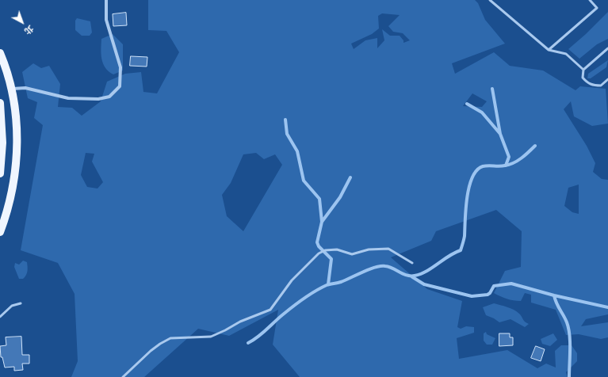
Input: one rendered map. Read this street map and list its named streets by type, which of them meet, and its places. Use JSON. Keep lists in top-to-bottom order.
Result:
{
  "north": "bottom right"
}
